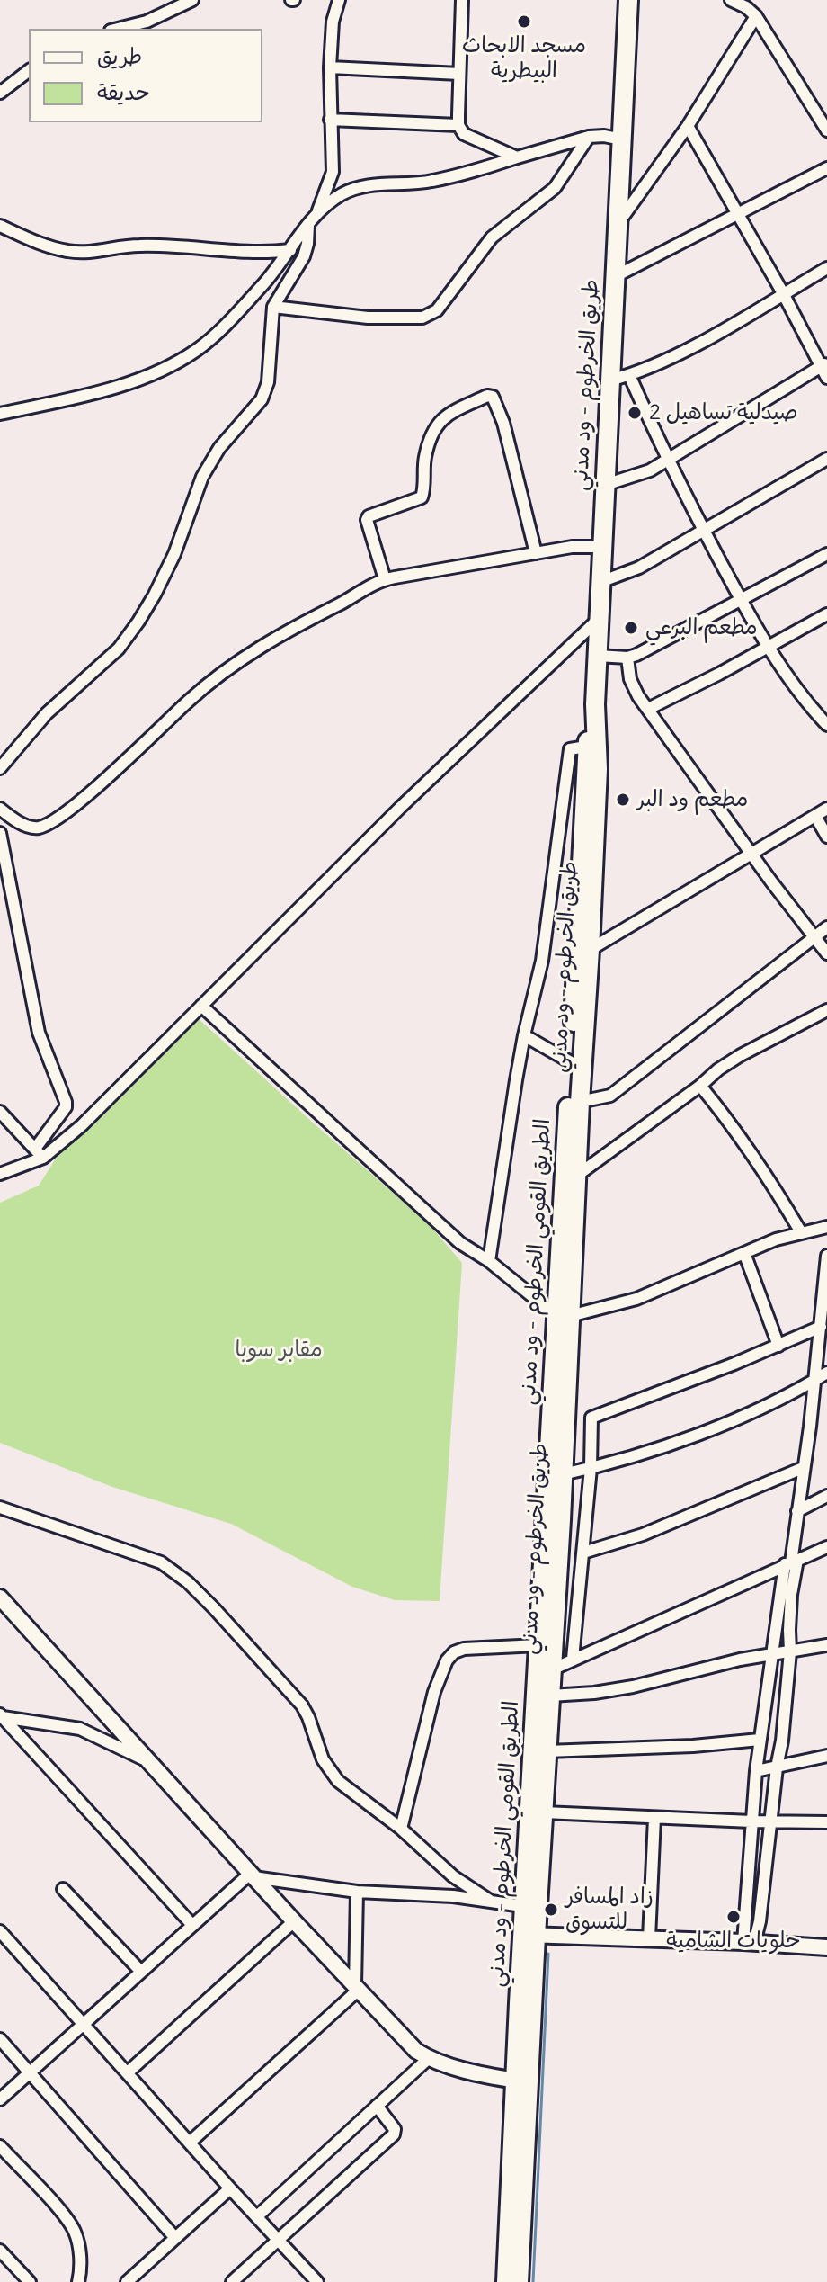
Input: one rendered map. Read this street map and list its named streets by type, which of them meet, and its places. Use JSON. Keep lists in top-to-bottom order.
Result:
{
  "streets": {
    "highway": ["طريق الخرطوم - ود مدني", "الطريق القومي الخرطوم - ود مدني"]
  },
  "crossings": [
    ["طريق الخرطوم - ود مدني", "الطريق القومي الخرطوم - ود مدني"]
  ],
  "parks": ["مقابر سوبا"],
  "places": [
    "مسجد الابحاث البيطرية",
    "صيدلية تساهيل 2",
    "مطعم البرعي",
    "مطعم ود البر",
    "زاد المسافر للتسوق",
    "حلويات الشامية"
  ],
  "legend": ["طريق", "حديقة"]
}
